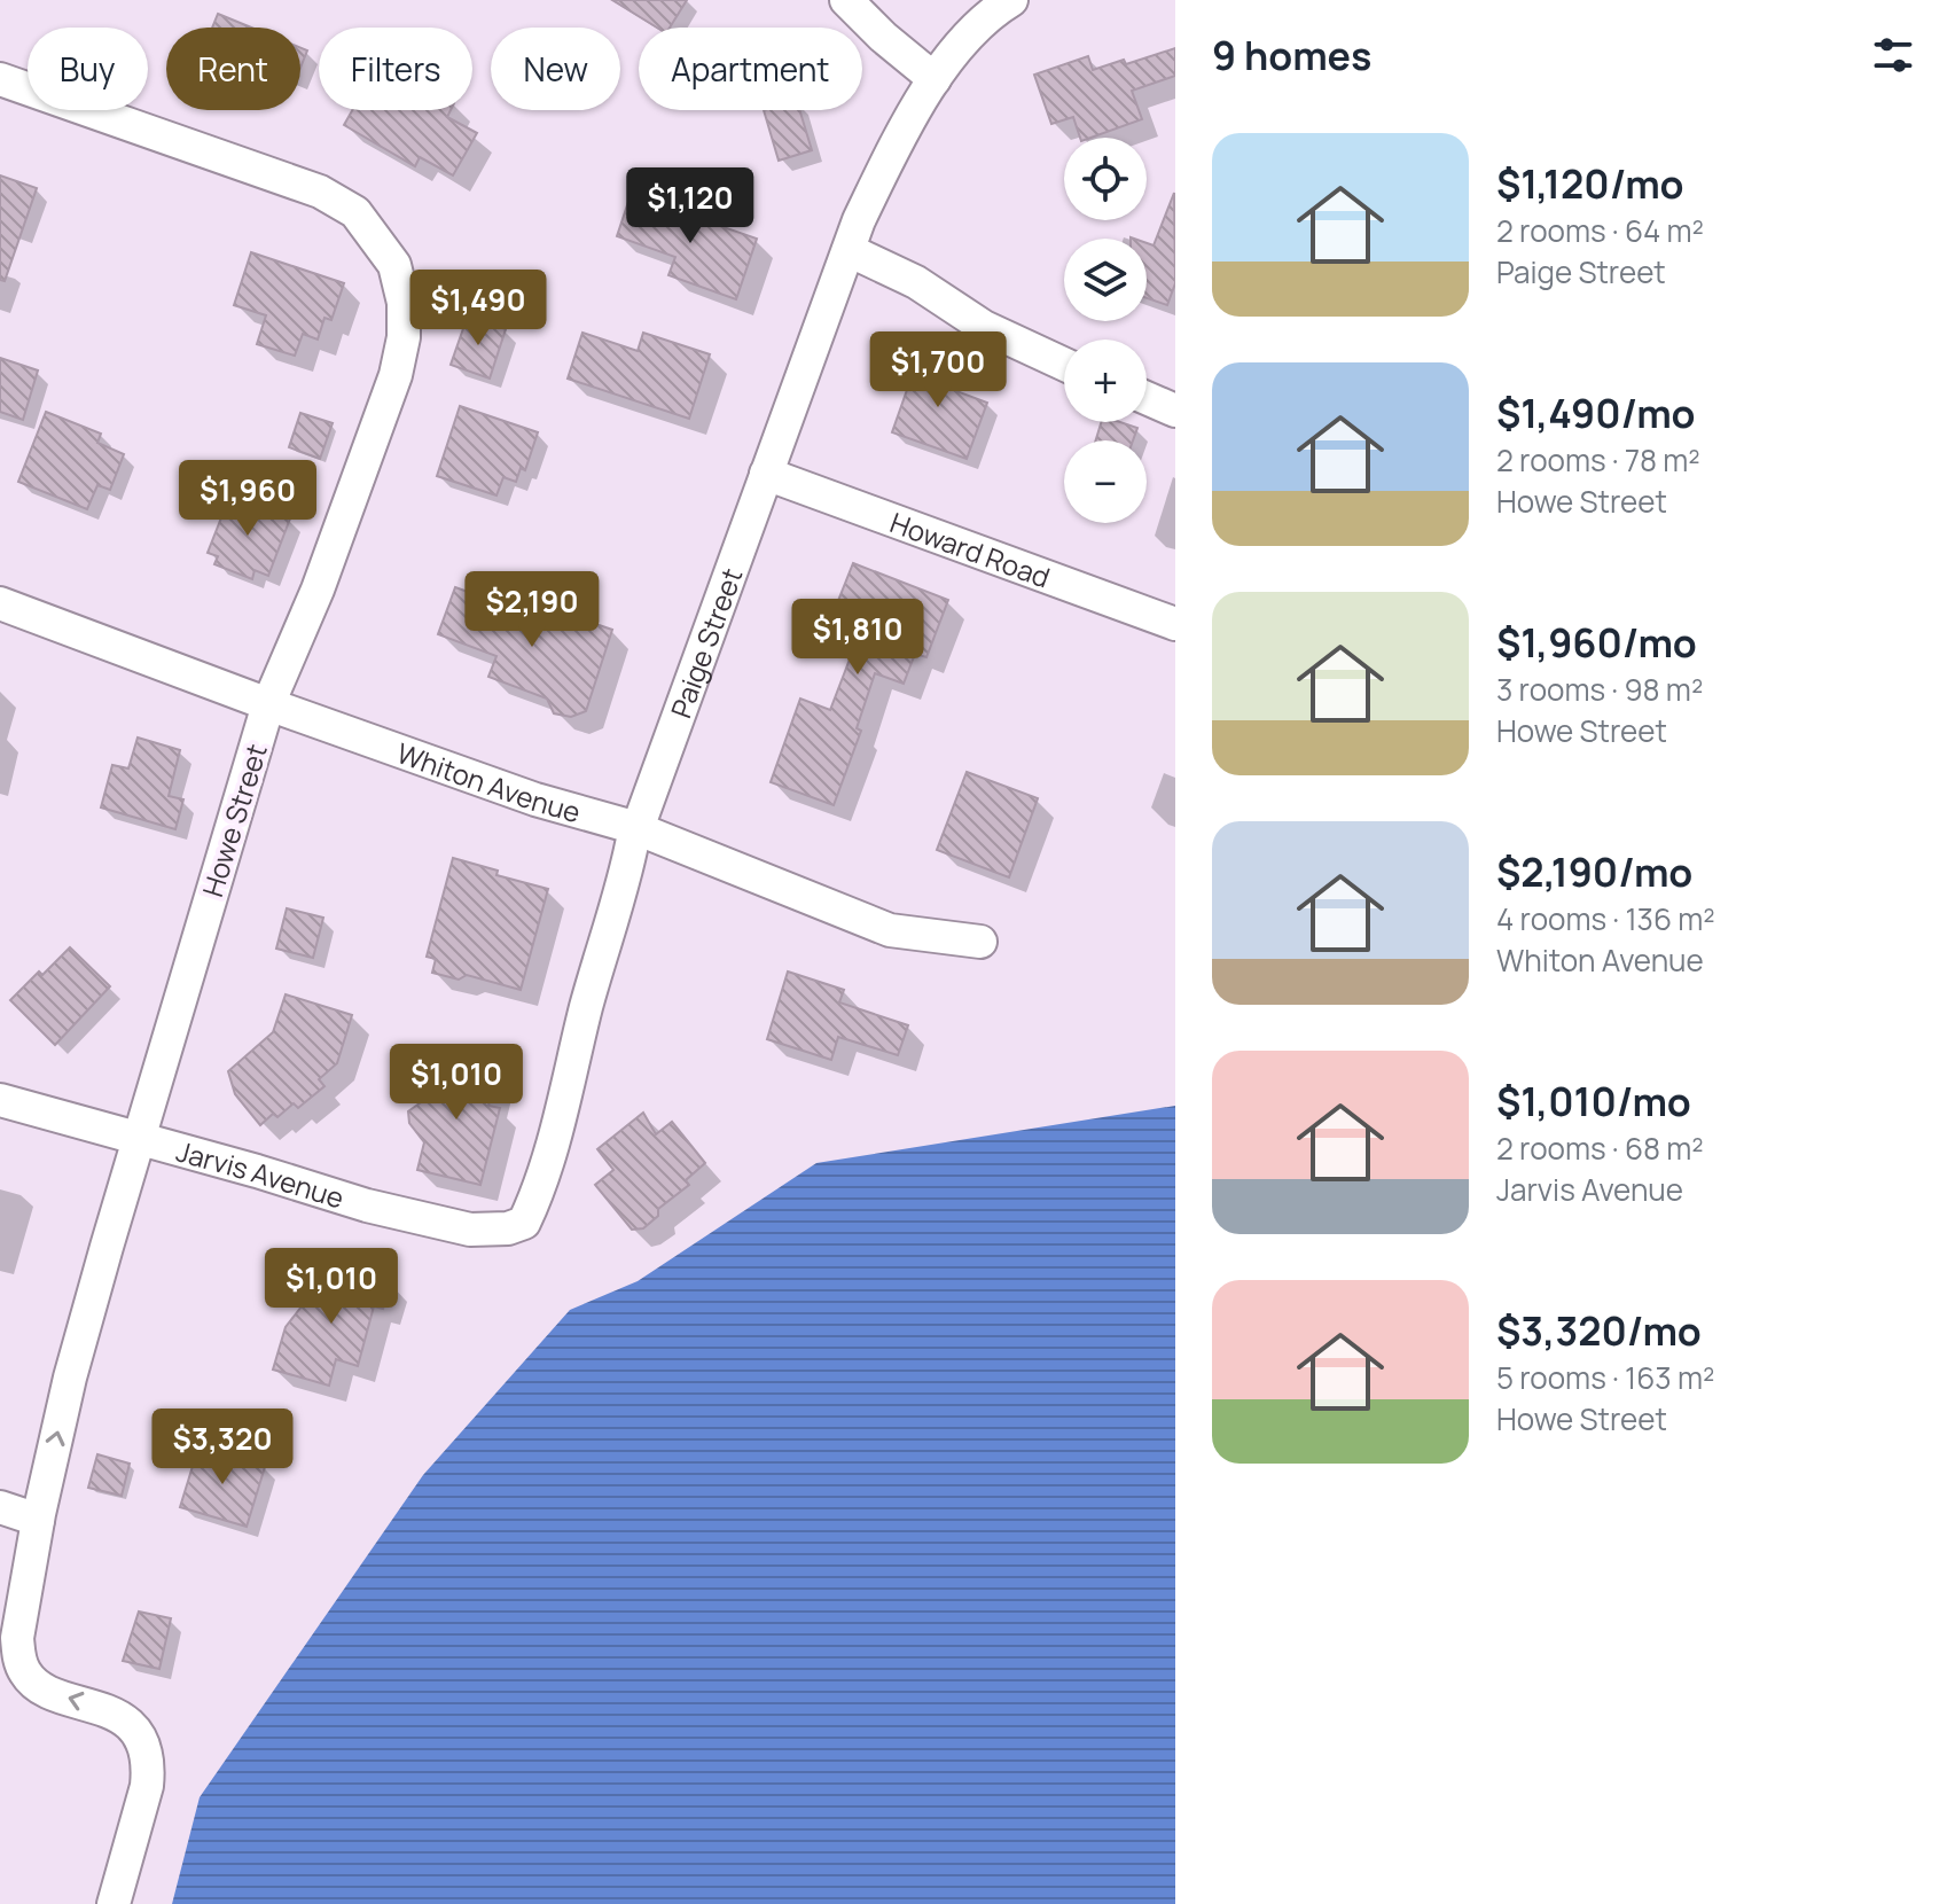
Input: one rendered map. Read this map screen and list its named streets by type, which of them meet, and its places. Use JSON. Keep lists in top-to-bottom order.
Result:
{
  "streets": {
    "street": [
      "Howard Road",
      "Paige Street",
      "Whiton Avenue",
      "Howe Street",
      "Jarvis Avenue"
    ]
  },
  "crossings": [
    ["Howard Road", "Paige Street"],
    ["Paige Street", "Whiton Avenue"],
    ["Paige Street", "Jarvis Avenue"],
    ["Whiton Avenue", "Howe Street"],
    ["Howe Street", "Jarvis Avenue"]
  ],
  "page": {
    "heading": "9 homes",
    "chip": [
      "Buy",
      "Rent",
      "Filters",
      "New",
      "Apartment"
    ],
    "list": [
      {
        "name": "$1,120/mo",
        "note": "2 rooms · 64 m² · Paige Street"
      },
      {
        "name": "$1,490/mo",
        "note": "2 rooms · 78 m² · Howe Street"
      },
      {
        "name": "$1,960/mo",
        "note": "3 rooms · 98 m² · Howe Street"
      },
      {
        "name": "$2,190/mo",
        "note": "4 rooms · 136 m² · Whiton Avenue"
      },
      {
        "name": "$1,010/mo",
        "note": "2 rooms · 68 m² · Jarvis Avenue"
      },
      {
        "name": "$3,320/mo",
        "note": "5 rooms · 163 m² · Howe Street"
      }
    ],
    "map_buttons": ["+", "−"],
    "price": [
      "$1,120",
      "$1,490",
      "$1,700",
      "$1,960",
      "$2,190",
      "$1,810",
      "$1,010",
      "$1,010",
      "$3,320"
    ]
  }
}
